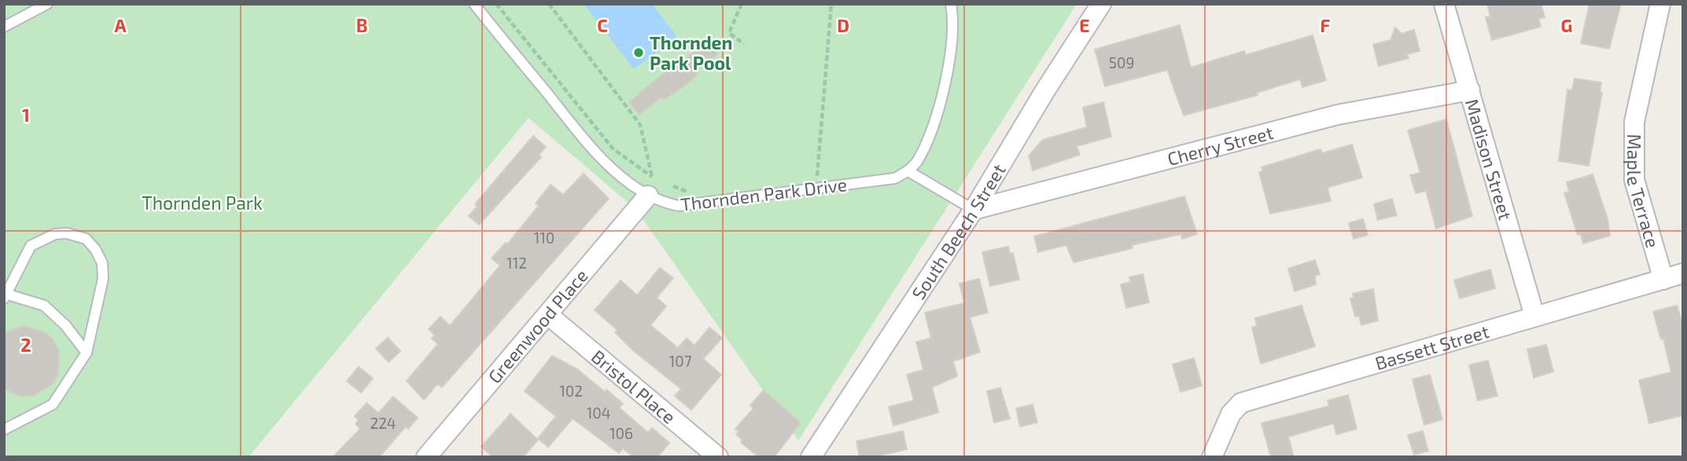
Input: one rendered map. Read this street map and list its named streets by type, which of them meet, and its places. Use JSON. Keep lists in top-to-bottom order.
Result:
{
  "streets": {
    "street": [
      "Cherry Street",
      "Madison Street",
      "Maple Terrace",
      "South Beech Street",
      "Greenwood Place",
      "Bassett Street",
      "Bristol Place"
    ],
    "lane": ["Thornden Park Drive"]
  },
  "crossings": [
    ["Cherry Street", "Madison Street"],
    ["Cherry Street", "South Beech Street"],
    ["Madison Street", "Bassett Street"],
    ["Maple Terrace", "Bassett Street"],
    ["Thornden Park Drive", "Greenwood Place"],
    ["Greenwood Place", "Bristol Place"]
  ],
  "parks": ["Thornden Park"],
  "places": ["Thornden Park Pool"],
  "house_numbers": [
    "509",
    "110",
    "112",
    "107",
    "102",
    "104",
    "224",
    "106"
  ],
  "grid": {
    "columns": [
      "A",
      "B",
      "C",
      "D",
      "E",
      "F",
      "G"
    ],
    "rows": ["1", "2"]
  }
}
